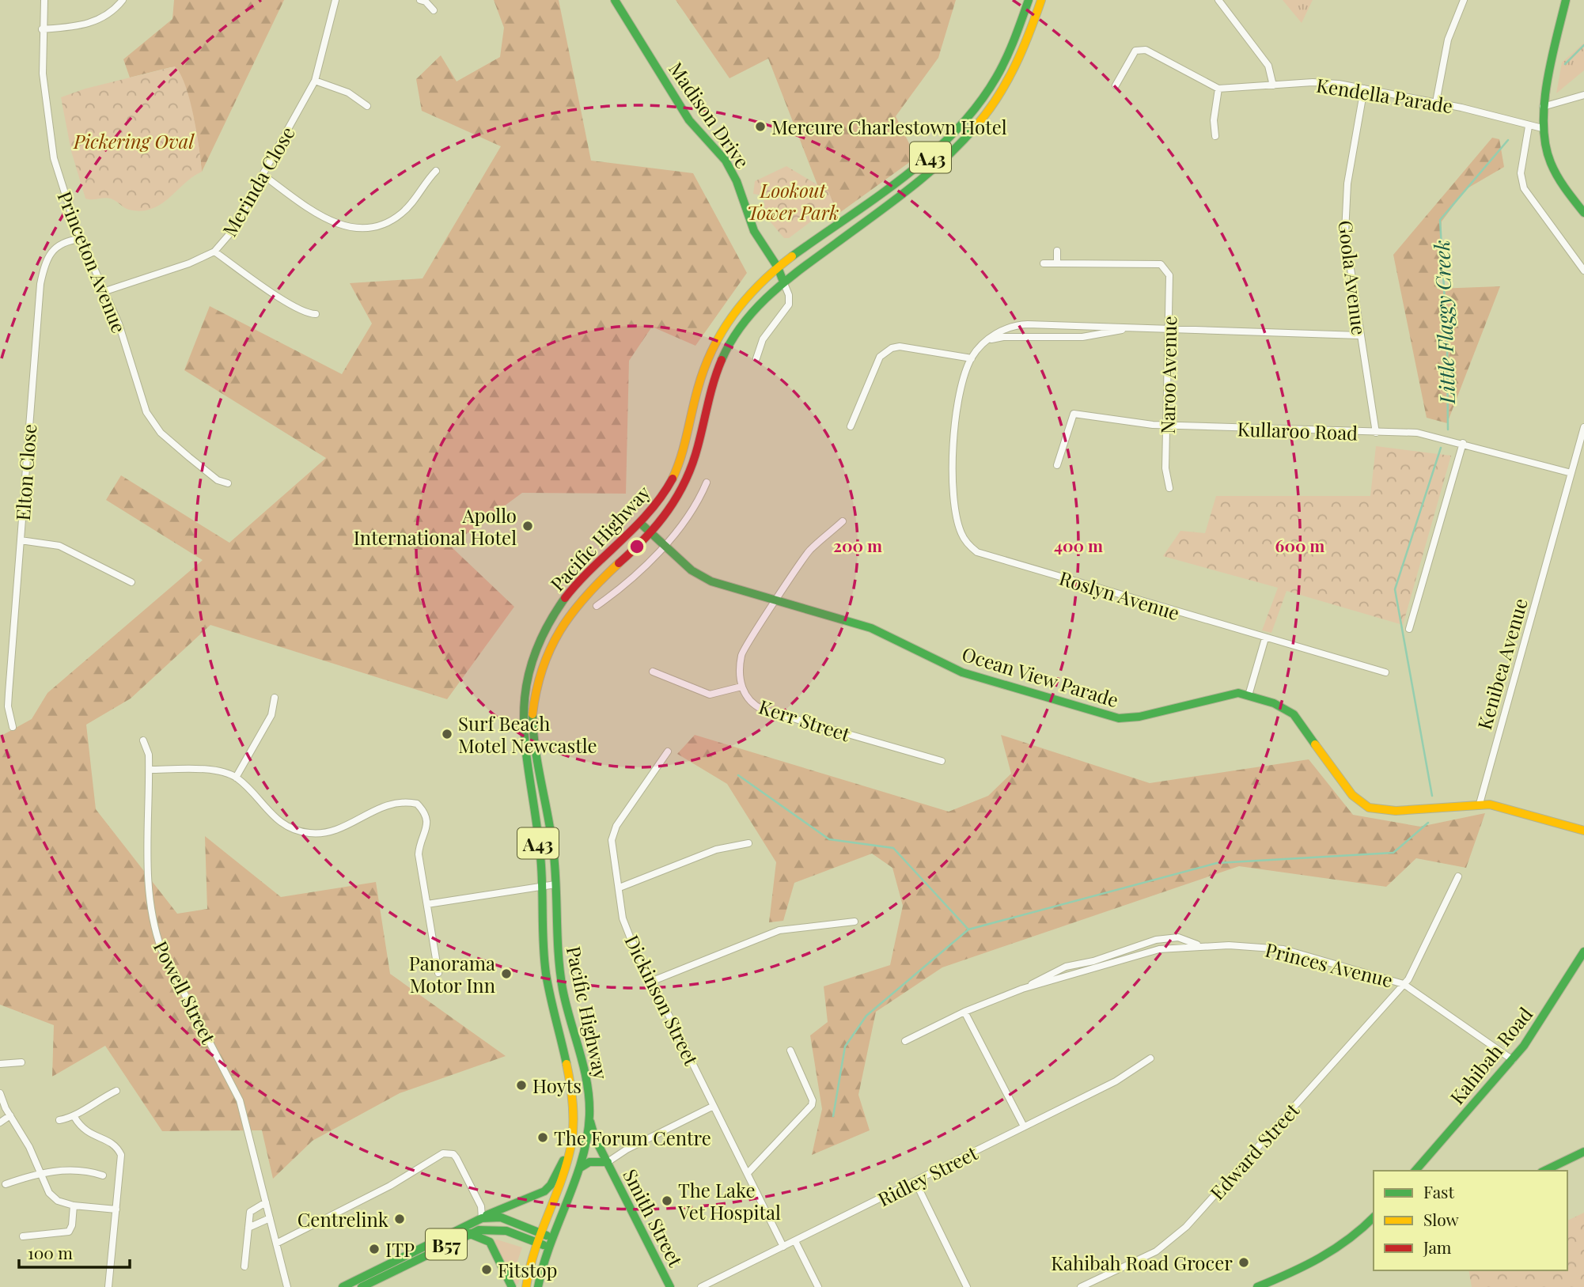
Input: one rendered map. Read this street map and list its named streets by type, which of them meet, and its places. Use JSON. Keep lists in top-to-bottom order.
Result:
{
  "streets": {
    "main road": [
      "Madison Drive",
      "A43",
      "Pacific Highway",
      "Ocean View Parade",
      "Kahibah Road",
      "Smith Street",
      "B57"
    ],
    "street": [
      "Kendella Parade",
      "Merinda Close",
      "Princeton Avenue",
      "Goola Avenue",
      "Naroo Avenue",
      "Kullaroo Road",
      "Elton Close",
      "Roslyn Avenue",
      "Kenibea Avenue",
      "Kerr Street",
      "Princes Avenue",
      "Powell Street",
      "Dickinson Street",
      "Edward Street",
      "Ridley Street"
    ]
  },
  "crossings": [
    ["Kendella Parade", "Goola Avenue"],
    ["Madison Drive", "Pacific Highway"],
    ["Merinda Close", "Princeton Avenue"],
    ["Princeton Avenue", "Elton Close"],
    ["Goola Avenue", "Kullaroo Road"],
    ["Goola Avenue", "Roslyn Avenue"],
    ["Naroo Avenue", "Kullaroo Road"],
    ["Naroo Avenue", "Roslyn Avenue"],
    ["Kullaroo Road", "Kenibea Avenue"],
    ["Pacific Highway", "Ocean View Parade"],
    ["Pacific Highway", "Smith Street"],
    ["Pacific Highway", "B57"],
    ["Kenibea Avenue", "Ocean View Parade"],
    ["Ocean View Parade", "Kerr Street"],
    ["Princes Avenue", "Kahibah Road"],
    ["Princes Avenue", "Edward Street"],
    ["Dickinson Street", "Ridley Street"]
  ],
  "water": ["Little Flaggy Creek"],
  "parks": ["Pickering Oval", "Lookout Tower Park"],
  "places": [
    "Mercure Charlestown Hotel",
    "Apollo International Hotel",
    "Surf Beach Motel Newcastle",
    "Panorama Motor Inn",
    "Hoyts",
    "The Forum Centre",
    "The Lake Vet Hospital",
    "Centrelink",
    "ITP",
    "Kahibah Road Grocer",
    "Fitstop"
  ],
  "legend": ["Fast", "Slow", "Jam"],
  "scale_bar": "100 m",
  "rings": ["200 m", "400 m", "600 m"]
}
